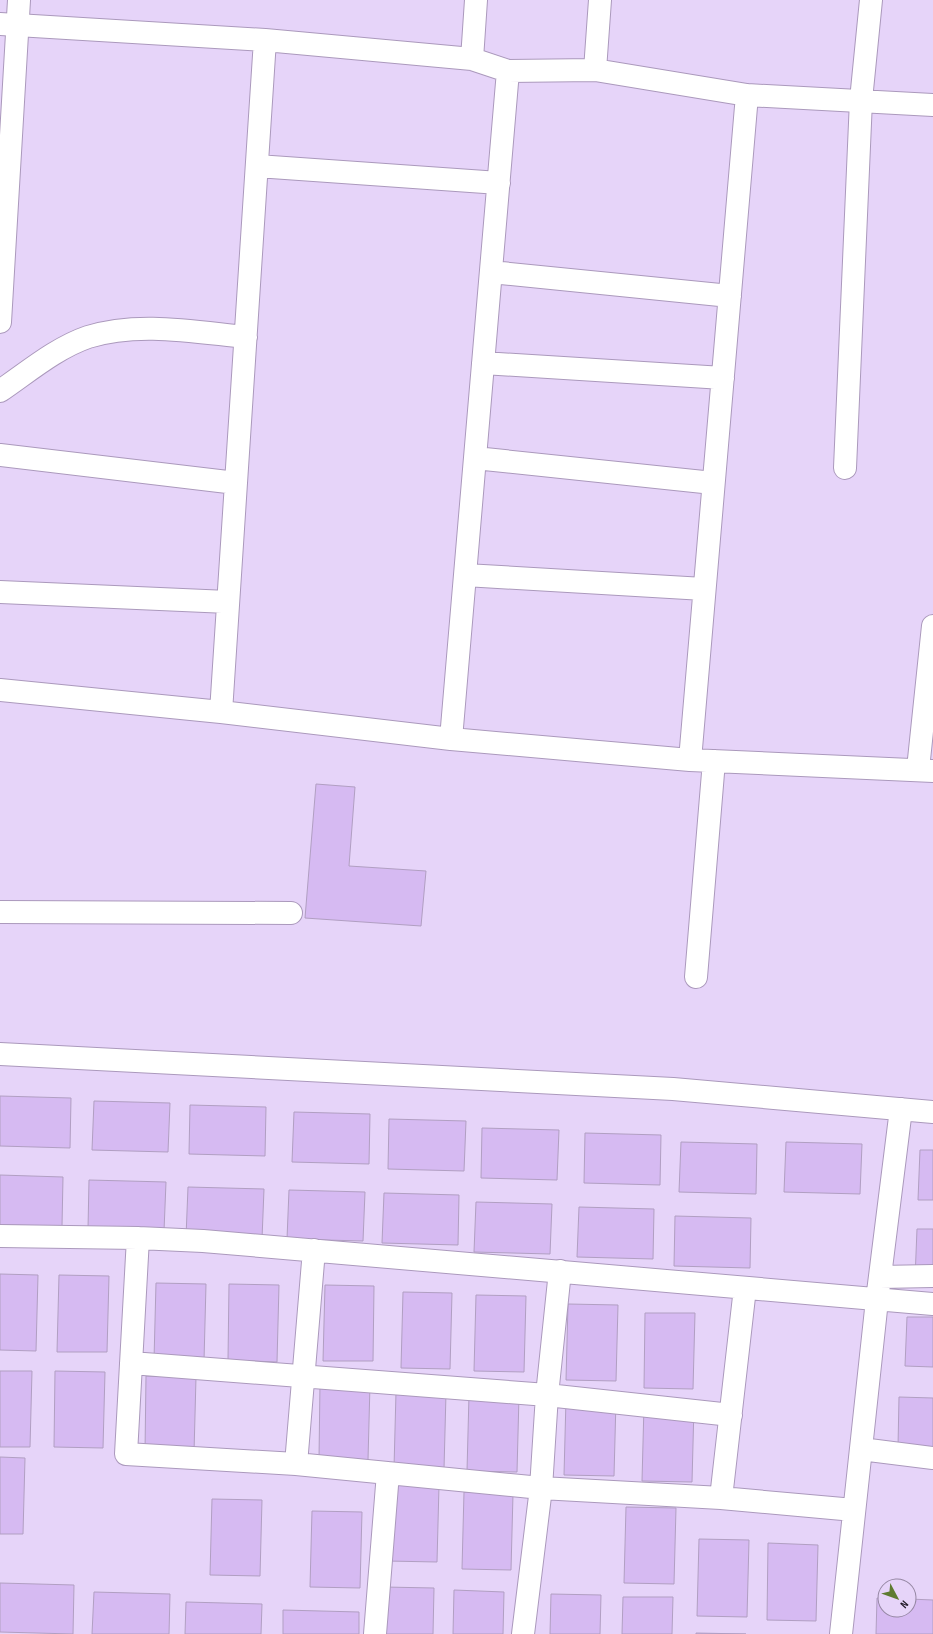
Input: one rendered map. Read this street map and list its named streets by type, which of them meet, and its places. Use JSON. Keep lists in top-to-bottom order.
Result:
{
  "north": "bottom right"
}
